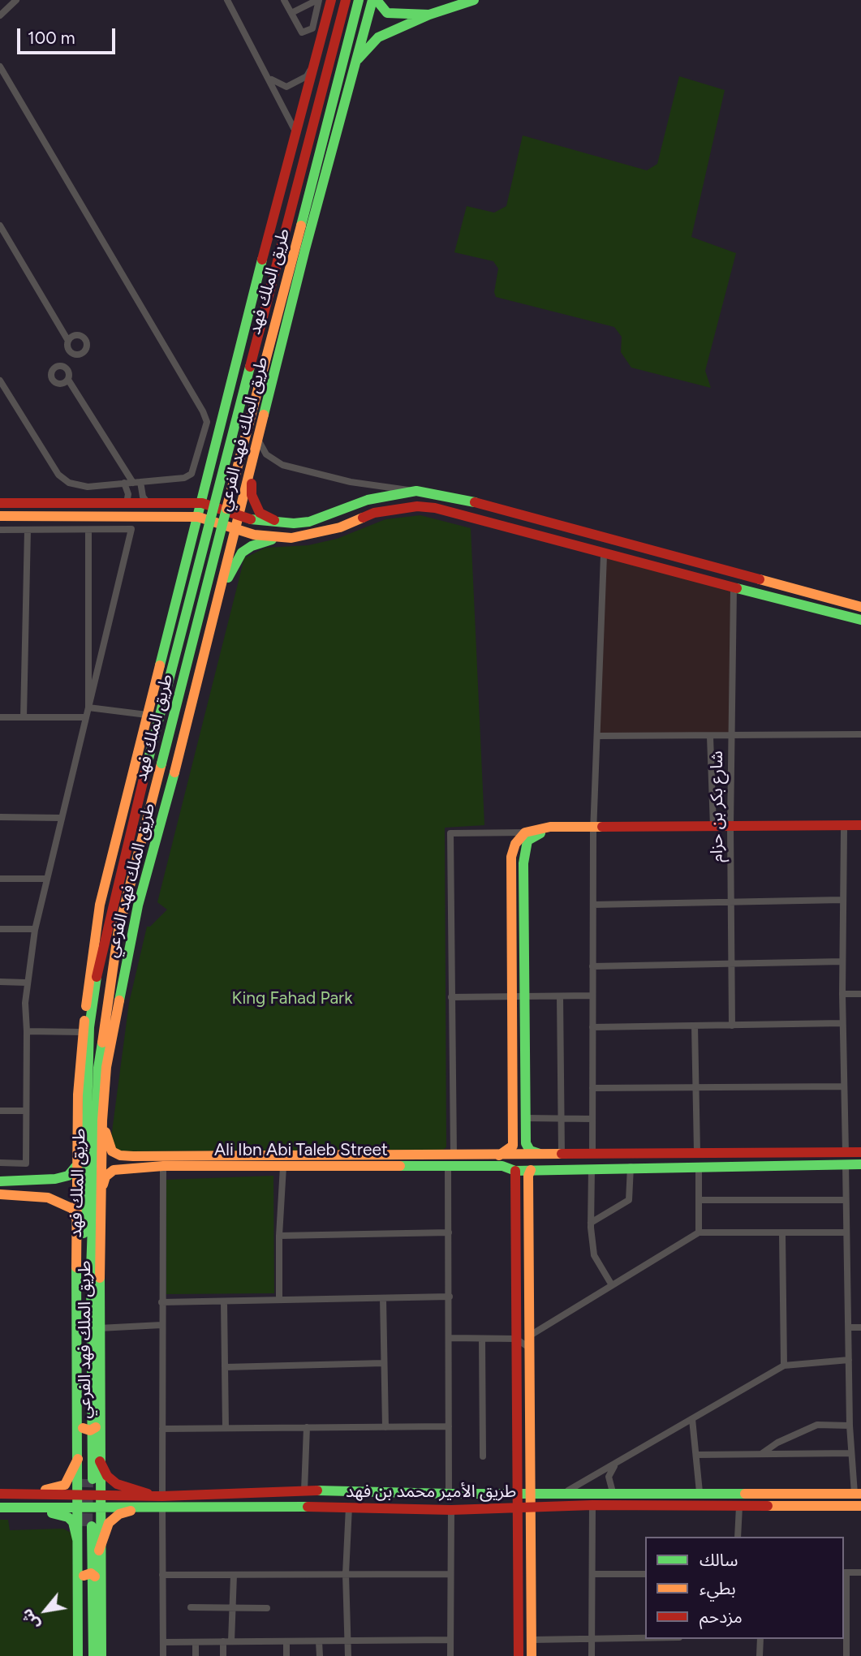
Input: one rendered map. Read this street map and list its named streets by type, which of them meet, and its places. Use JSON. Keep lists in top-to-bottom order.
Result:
{
  "streets": {
    "main road": [
      "طريق الملك فهد",
      "طريق الملك فهد الفرعي",
      "Ali Ibn Abi Taleb Street",
      "طريق الأمير محمد بن فهد"
    ],
    "street": ["شارع بكر بن حزام"]
  },
  "crossings": [
    ["طريق الملك فهد الفرعي", "Ali Ibn Abi Taleb Street"],
    ["طريق الملك فهد الفرعي", "طريق الأمير محمد بن فهد"]
  ],
  "parks": ["King Fahad Park"],
  "legend": ["سالك", "بطيء", "مزدحم"],
  "scale_bar": "100 m",
  "north": "bottom left"
}
